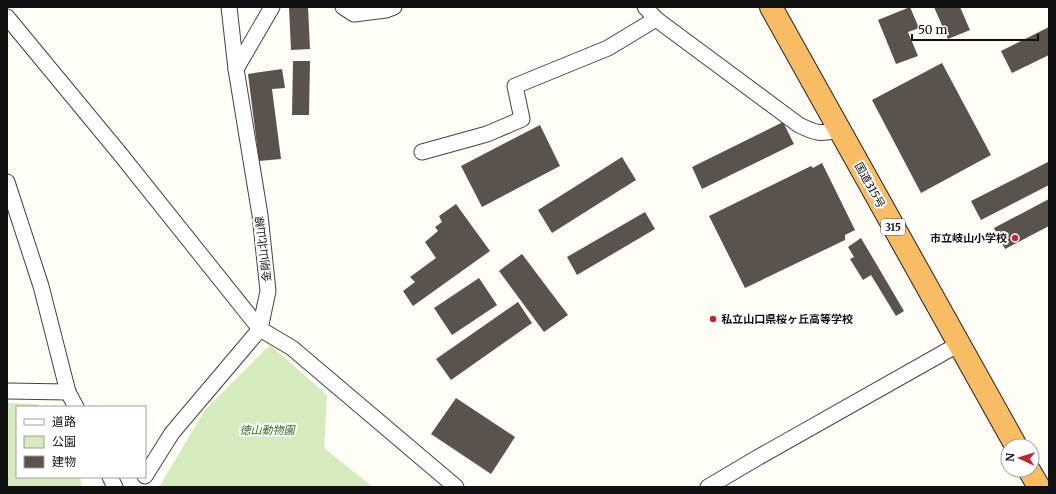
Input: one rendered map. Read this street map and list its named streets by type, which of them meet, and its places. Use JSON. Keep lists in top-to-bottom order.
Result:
{
  "streets": {
    "highway": ["国道315号", "315"],
    "street": ["金剛山北山線"]
  },
  "parks": ["徳山動物園"],
  "places": ["市立岐山小学校", "私立山口県桜ヶ丘高等学校"],
  "legend": ["道路", "公園", "建物"],
  "scale_bar": "50 m",
  "north": "left"
}
